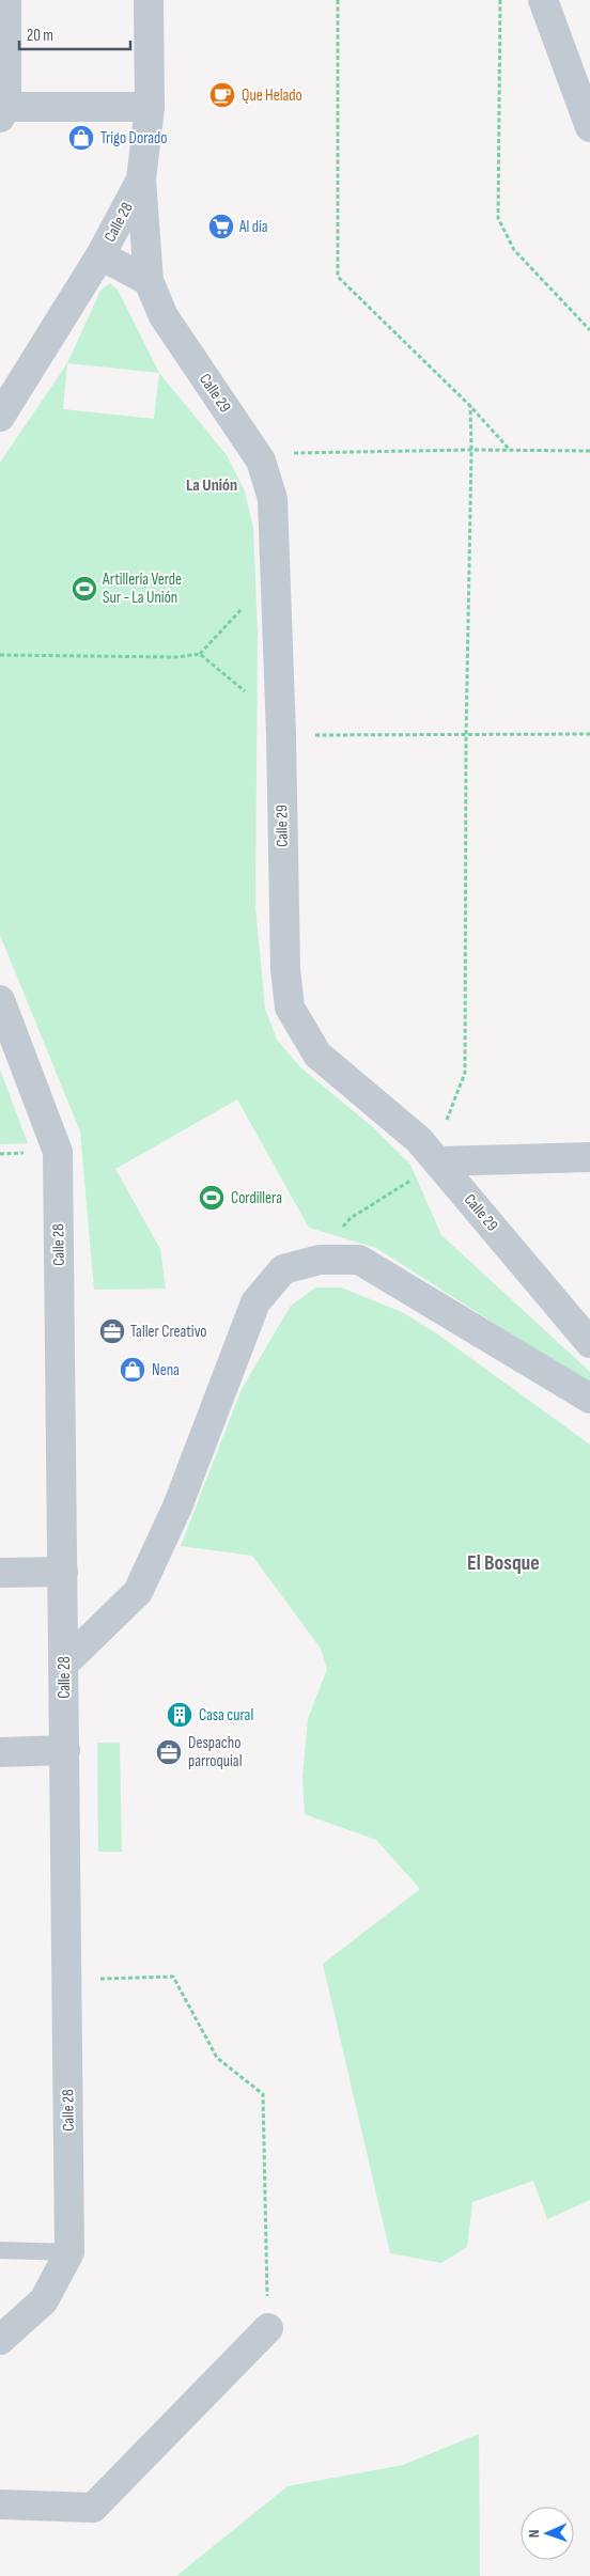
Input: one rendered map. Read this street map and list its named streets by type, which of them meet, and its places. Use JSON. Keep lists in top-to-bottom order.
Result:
{
  "streets": {
    "street": ["Calle 28", "Calle 29"]
  },
  "crossings": [
    ["Calle 28", "Calle 29"]
  ],
  "districts": ["La Unión", "El Bosque"],
  "places": {
    "cafe": ["Que Helado"],
    "shop": ["Trigo Dorado", "Nena"],
    "supermarket": ["Al día"],
    "sports": ["Artillería Verde Sur - La Unión", "Cordillera"],
    "office": ["Taller Creativo", "Despacho parroquial"],
    "building": ["Casa cural"]
  },
  "scale_bar": "20 m",
  "north": "left"
}
